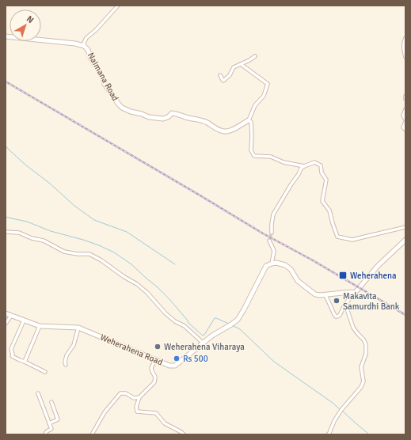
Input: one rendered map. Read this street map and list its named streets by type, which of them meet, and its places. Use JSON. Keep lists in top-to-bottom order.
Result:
{
  "streets": {
    "main road": ["Naimana Road", "Weherahena Road"]
  },
  "places": {
    "transit": ["Weherahena"],
    "other": ["Makavita Samurdhi Bank", "Weherahena Viharaya", "Rs 500"]
  },
  "north": "top right"
}
